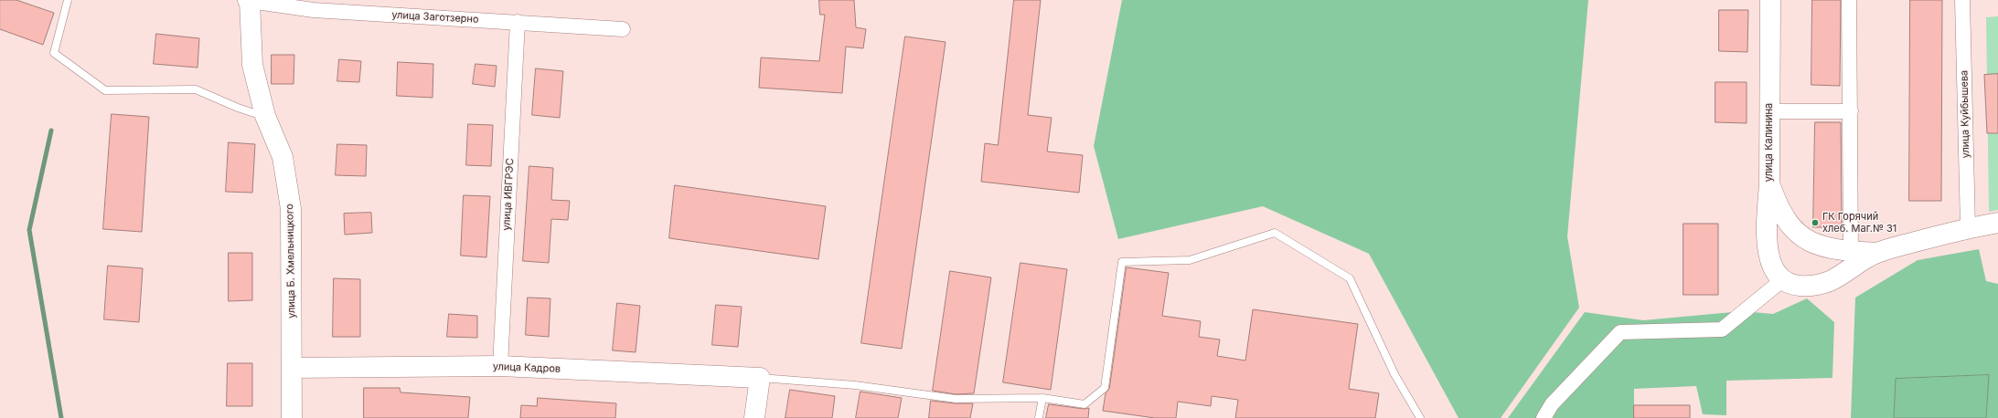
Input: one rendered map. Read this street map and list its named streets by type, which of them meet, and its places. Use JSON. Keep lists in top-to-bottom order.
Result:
{
  "streets": {
    "street": [
      "улица Заготзерно",
      "улица Куйбышева",
      "улица Калинина",
      "улица ИВГРЭС",
      "улица Б. Хмельницкого",
      "улица Кадров"
    ]
  },
  "crossings": [
    ["улица Заготзерно", "улица ИВГРЭС"],
    ["улица Заготзерно", "улица Б. Хмельницкого"],
    ["улица ИВГРЭС", "улица Кадров"],
    ["улица Б. Хмельницкого", "улица Кадров"]
  ],
  "places": ["ГК Горячий хлеб. Маг.№ 31"]
}
